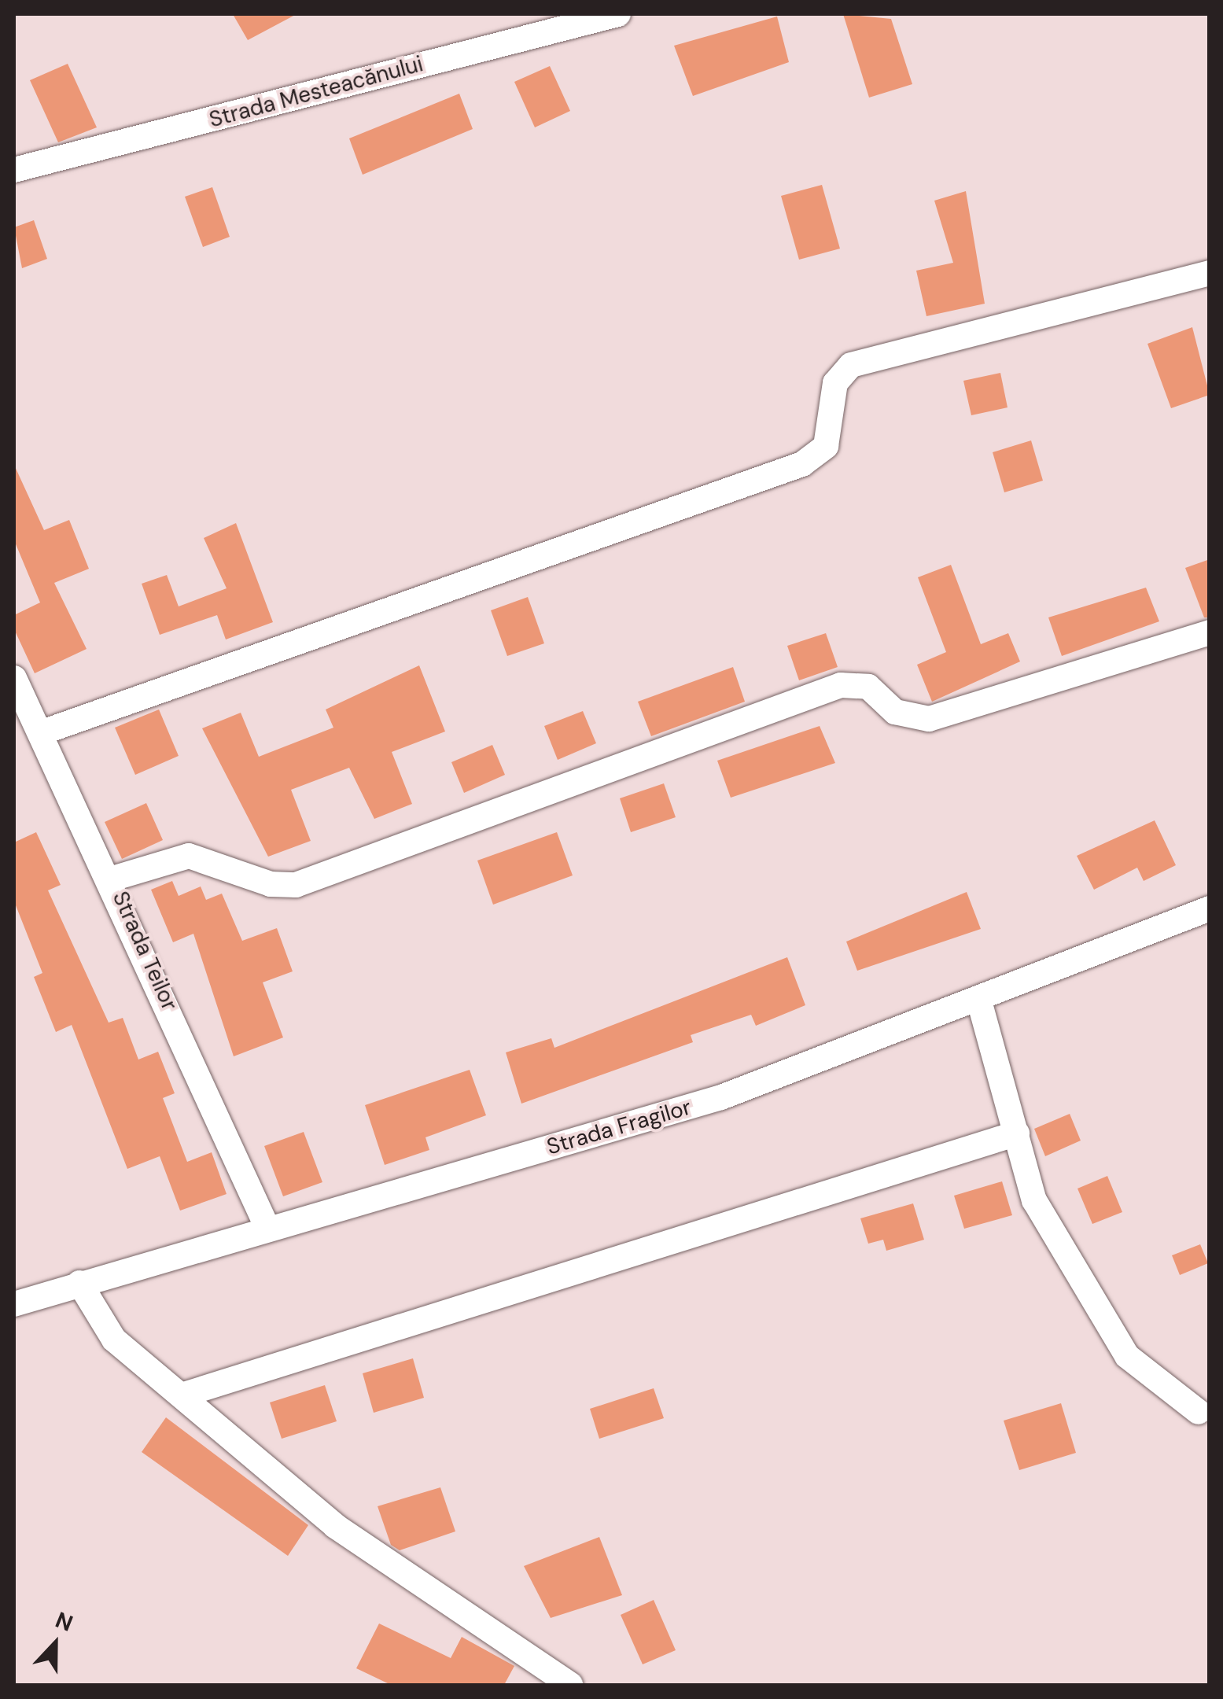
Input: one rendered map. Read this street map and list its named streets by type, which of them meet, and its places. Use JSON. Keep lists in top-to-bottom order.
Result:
{
  "streets": {
    "street": ["Strada Mesteacănului", "Strada Teilor", "Strada Fragilor"]
  },
  "crossings": [
    ["Strada Teilor", "Strada Fragilor"]
  ],
  "north": "top"
}
